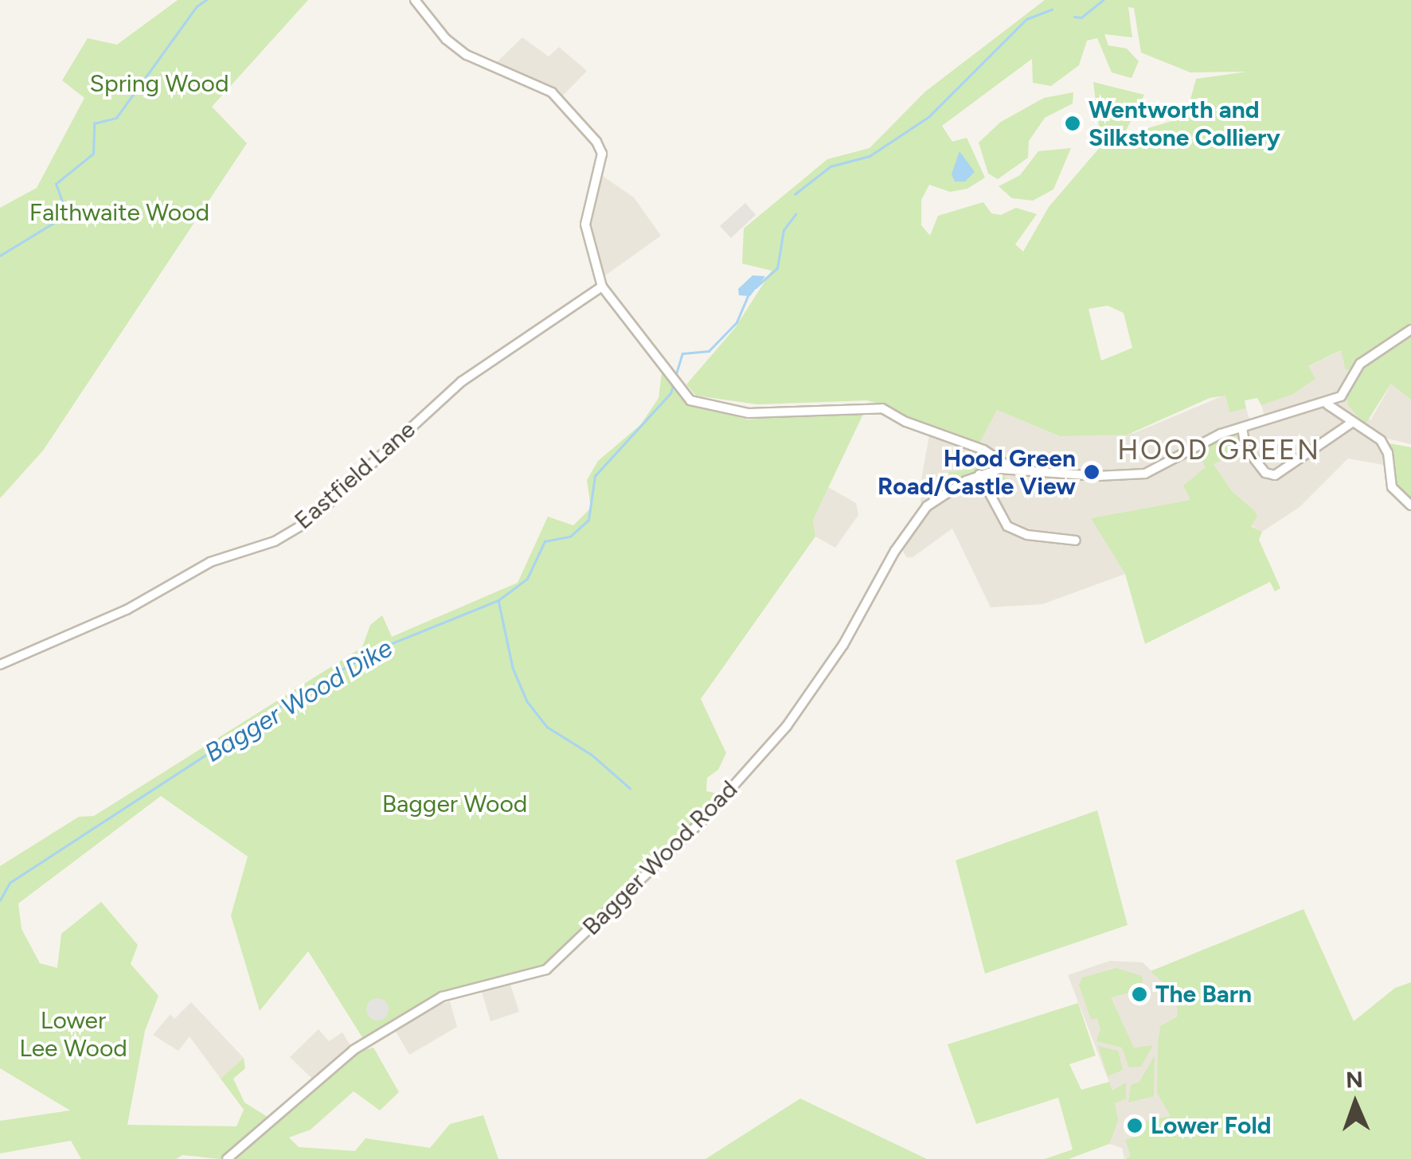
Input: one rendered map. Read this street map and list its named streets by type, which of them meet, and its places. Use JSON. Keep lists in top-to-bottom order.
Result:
{
  "streets": {
    "street": ["Eastfield Lane", "Bagger Wood Road"]
  },
  "districts": ["HOOD GREEN"],
  "water": ["Bagger Wood Dike"],
  "parks": [
    "Spring Wood",
    "Falthwaite Wood",
    "Bagger Wood",
    "Lower Lee Wood"
  ],
  "places": [
    "Wentworth and Silkstone Colliery",
    "Hood Green Road/Castle View",
    "The Barn",
    "Lower Fold"
  ],
  "north": "top"
}
